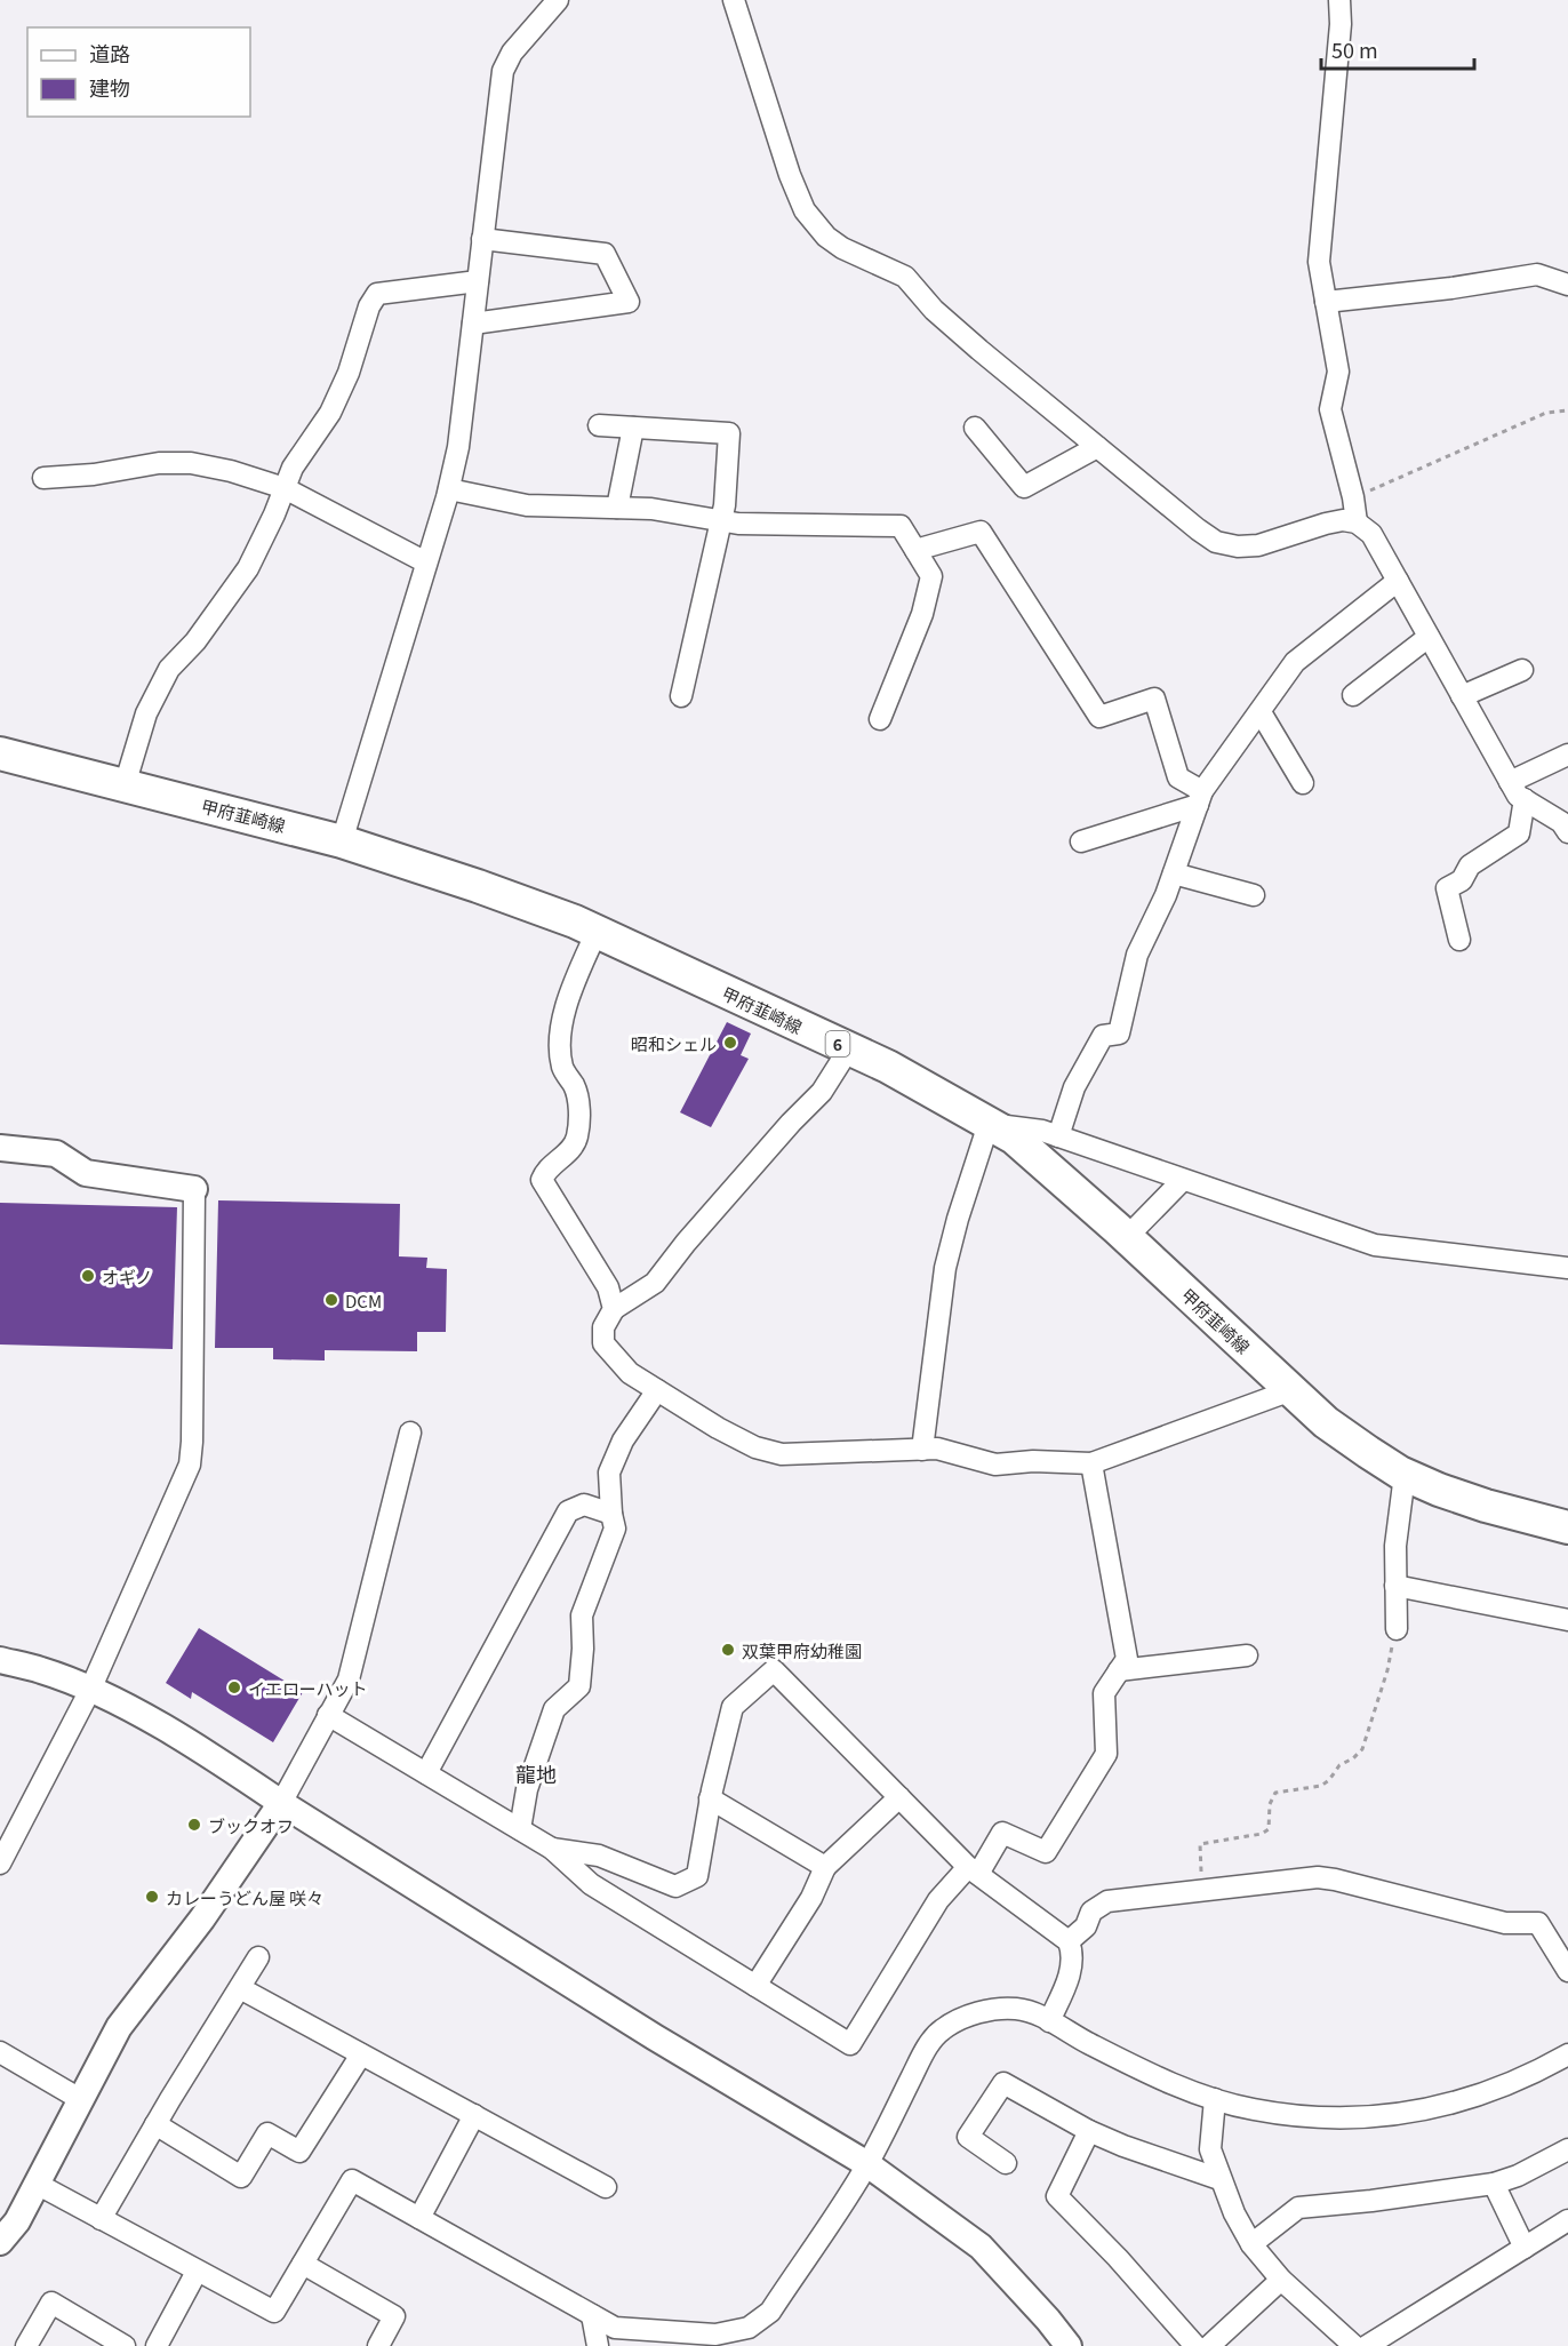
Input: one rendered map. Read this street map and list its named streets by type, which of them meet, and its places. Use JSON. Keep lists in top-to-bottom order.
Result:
{
  "streets": {
    "main road": ["甲府韮崎線", "6"]
  },
  "districts": ["龍地"],
  "places": [
    "昭和シェル",
    "オギノ",
    "DCM",
    "双葉甲府幼稚園",
    "イエローハット",
    "ブックオフ",
    "カレーうどん屋 咲々"
  ],
  "legend": ["道路", "建物"],
  "scale_bar": "50 m"
}
